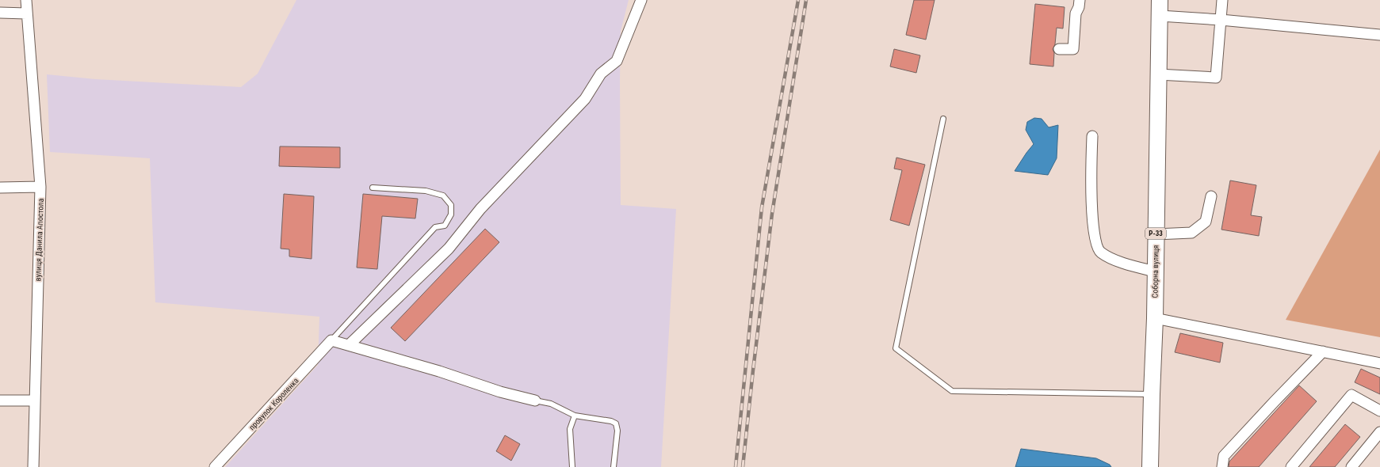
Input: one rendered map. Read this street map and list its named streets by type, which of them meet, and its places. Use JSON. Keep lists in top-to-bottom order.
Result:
{
  "streets": {
    "main road": ["Р-33", "Соборна вулиця"],
    "street": ["вулиця Данила Апостола", "провулок Короленка"]
  }
}
